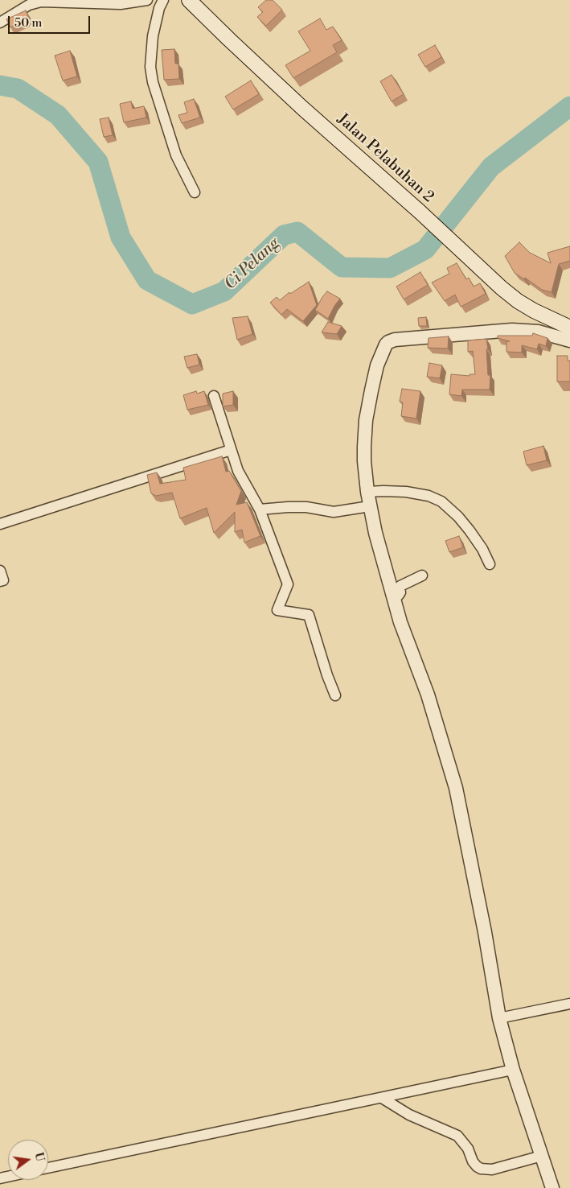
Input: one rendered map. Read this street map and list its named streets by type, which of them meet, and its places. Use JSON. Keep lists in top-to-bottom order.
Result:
{
  "streets": {
    "main road": ["Jalan Pelabuhan 2"]
  },
  "water": ["Ci Pelang"],
  "scale_bar": "50 m",
  "north": "right"
}
